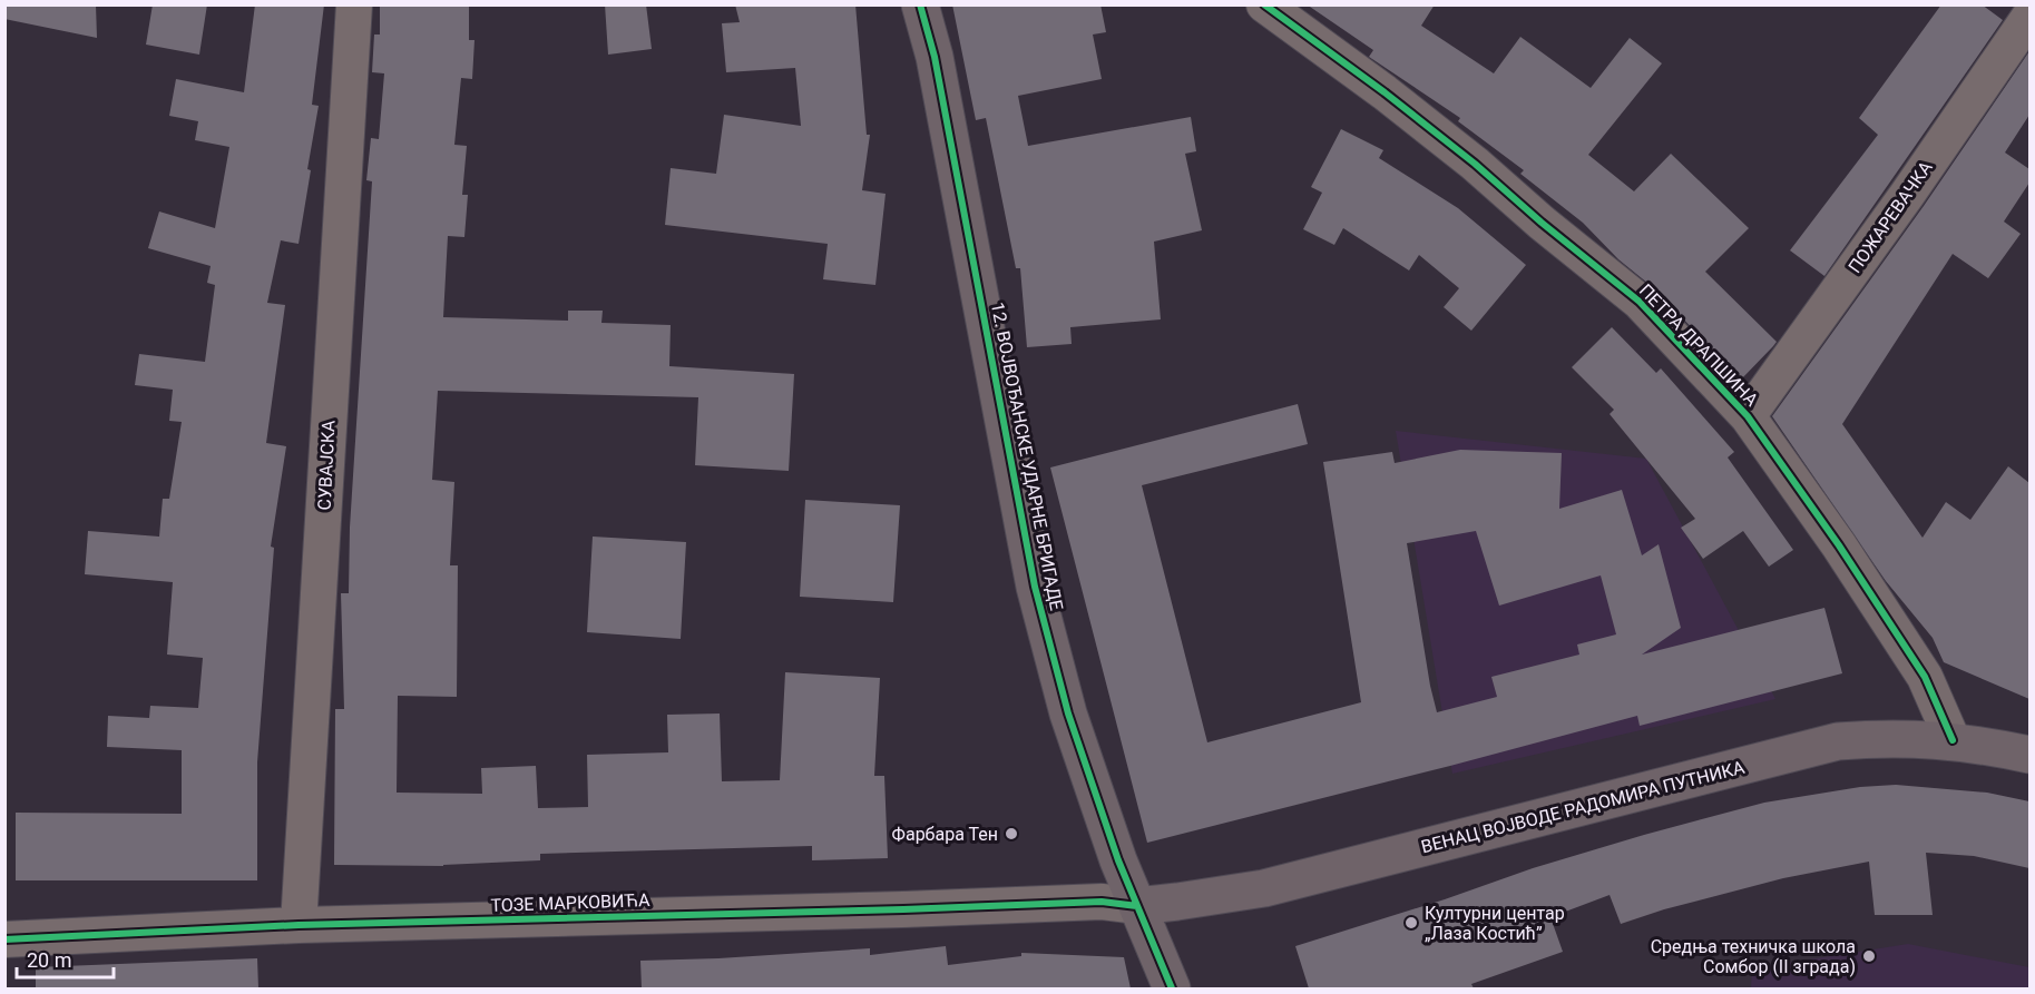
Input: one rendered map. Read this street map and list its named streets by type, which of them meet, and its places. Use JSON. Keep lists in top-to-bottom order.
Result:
{
  "streets": {
    "main road": ["12. ВОЈВОЂАНСКЕ УДАРНЕ БРИГАДЕ", "ВЕНАЦ ВОЈВОДЕ РАДОМИРА ПУТНИКА"],
    "street": [
      "ПОЖАРЕВАЧКА",
      "ПЕТРА ДРАПШИНА",
      "СУВАЈСКА",
      "ТОЗЕ МАРКОВИЋА"
    ]
  },
  "crossings": [
    ["ПОЖАРЕВАЧКА", "ПЕТРА ДРАПШИНА"],
    ["ПЕТРА ДРАПШИНА", "ВЕНАЦ ВОЈВОДЕ РАДОМИРА ПУТНИКА"],
    ["12. ВОЈВОЂАНСКЕ УДАРНЕ БРИГАДЕ", "ВЕНАЦ ВОЈВОДЕ РАДОМИРА ПУТНИКА"],
    ["12. ВОЈВОЂАНСКЕ УДАРНЕ БРИГАДЕ", "ТОЗЕ МАРКОВИЋА"],
    ["СУВАЈСКА", "ТОЗЕ МАРКОВИЋА"],
    ["ВЕНАЦ ВОЈВОДЕ РАДОМИРА ПУТНИКА", "ТОЗЕ МАРКОВИЋА"]
  ],
  "places": ["Фарбара Тен", "Културни центар „Лаза Костић”", "Средња техничка школа Сомбор (II зграда)"],
  "scale_bar": "20 m"
}
